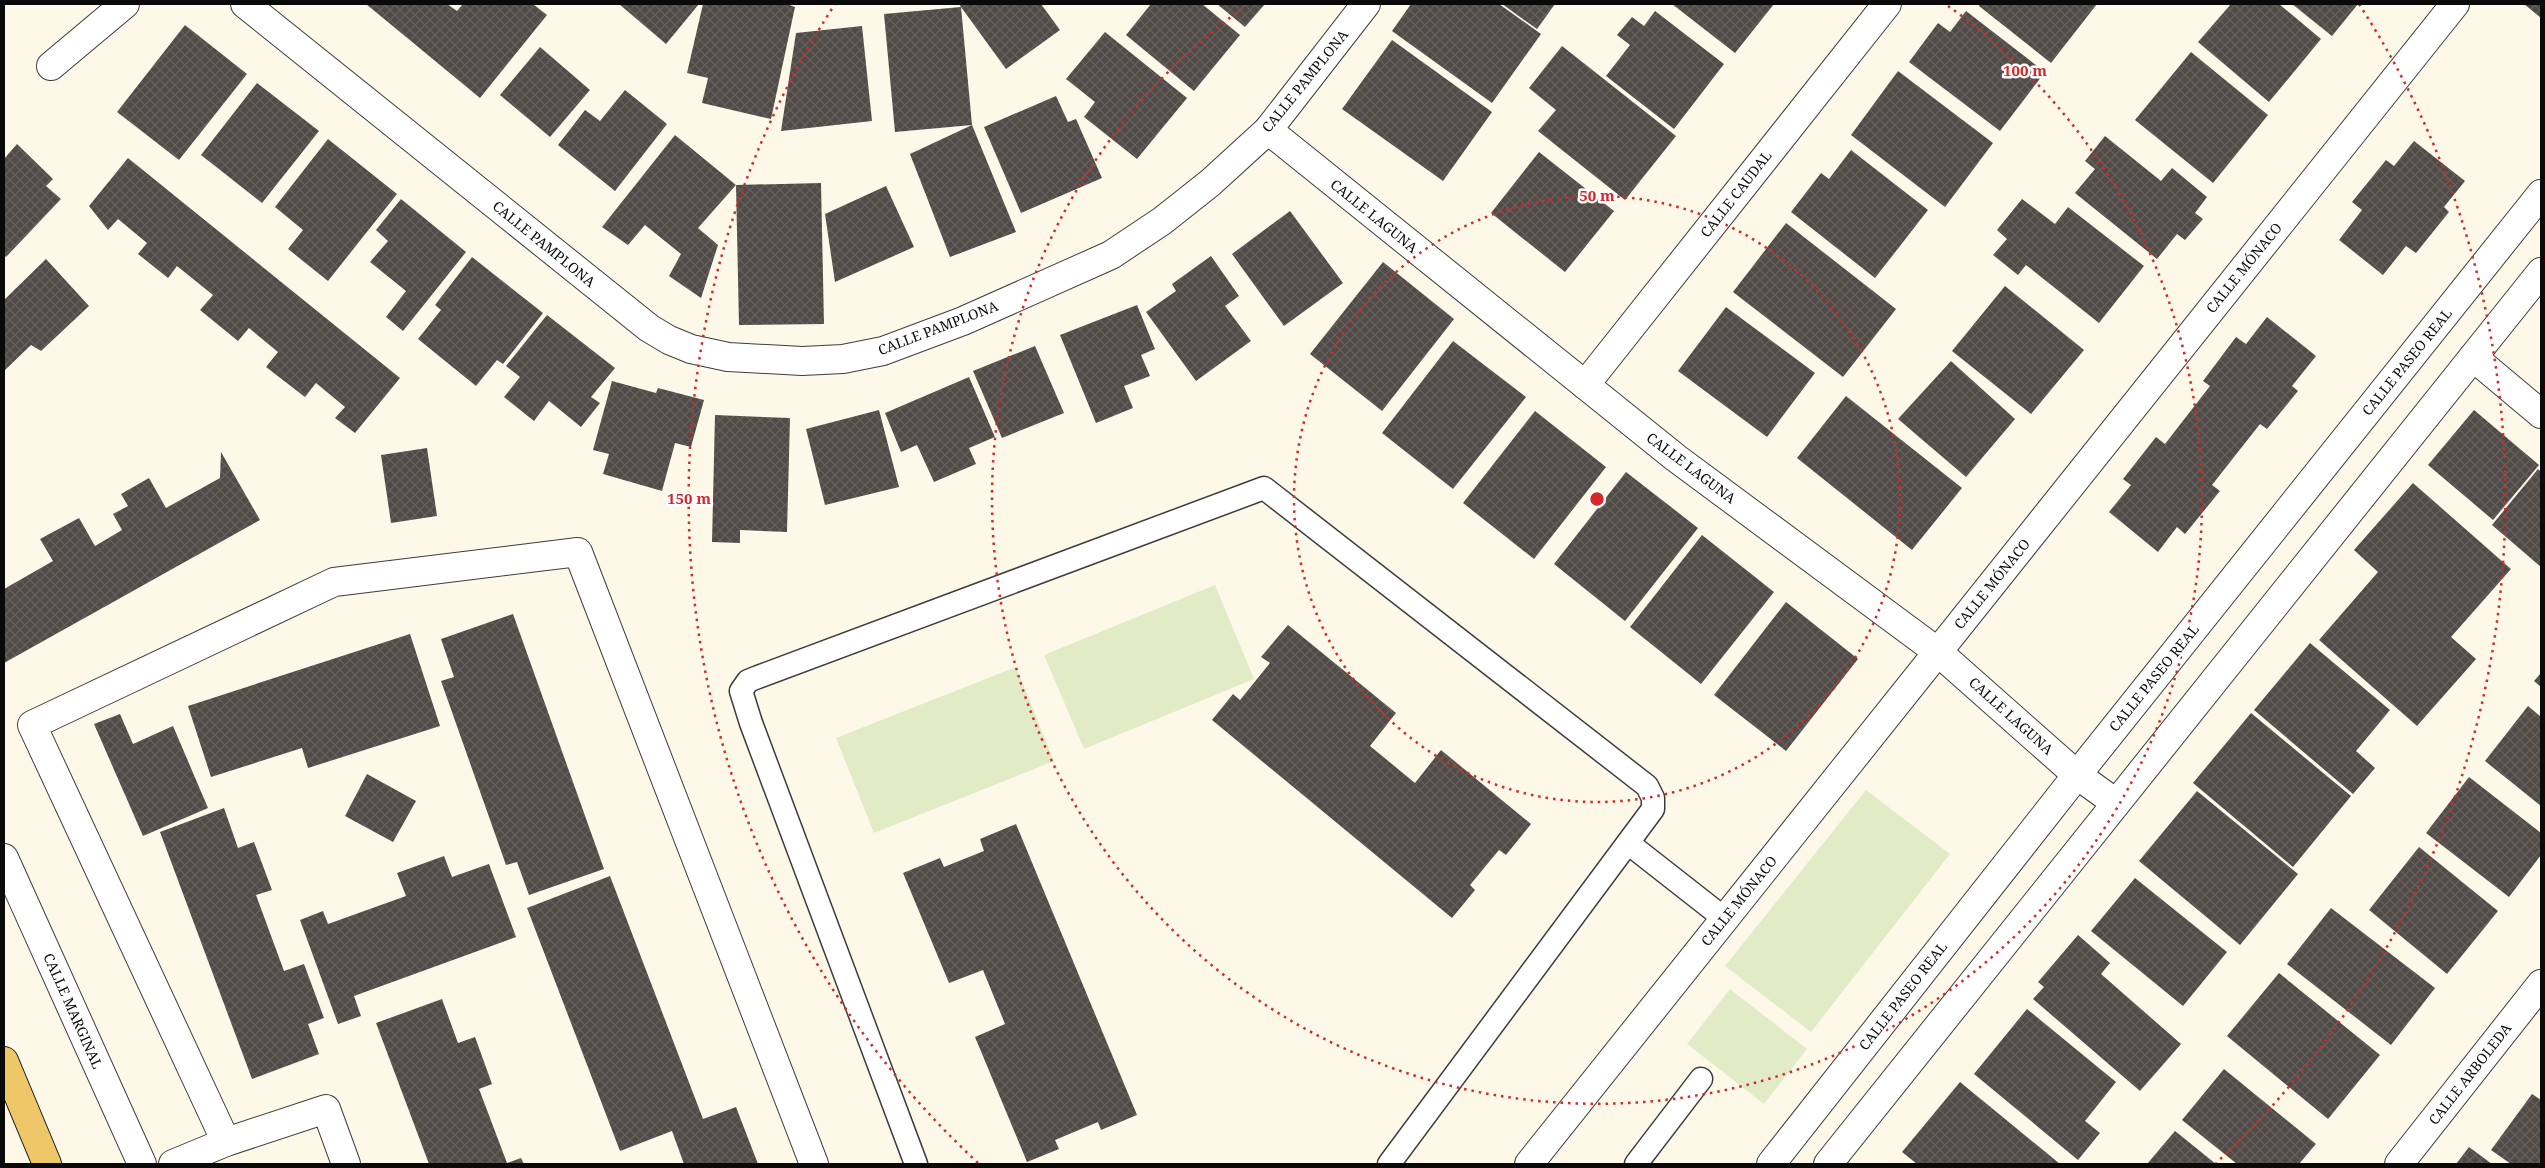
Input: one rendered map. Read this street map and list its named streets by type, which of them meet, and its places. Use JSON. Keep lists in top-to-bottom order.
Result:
{
  "streets": {
    "street": [
      "CALLE PAMPLONA",
      "CALLE CAUDAL",
      "CALLE LAGUNA",
      "CALLE MÓNACO",
      "CALLE PASEO REAL",
      "CALLE MARGINAL",
      "CALLE ARBOLEDA"
    ]
  },
  "crossings": [
    ["CALLE PAMPLONA", "CALLE LAGUNA"],
    ["CALLE CAUDAL", "CALLE LAGUNA"],
    ["CALLE LAGUNA", "CALLE MÓNACO"],
    ["CALLE LAGUNA", "CALLE PASEO REAL"]
  ],
  "rings": ["100 m", "50 m", "150 m"]
}
